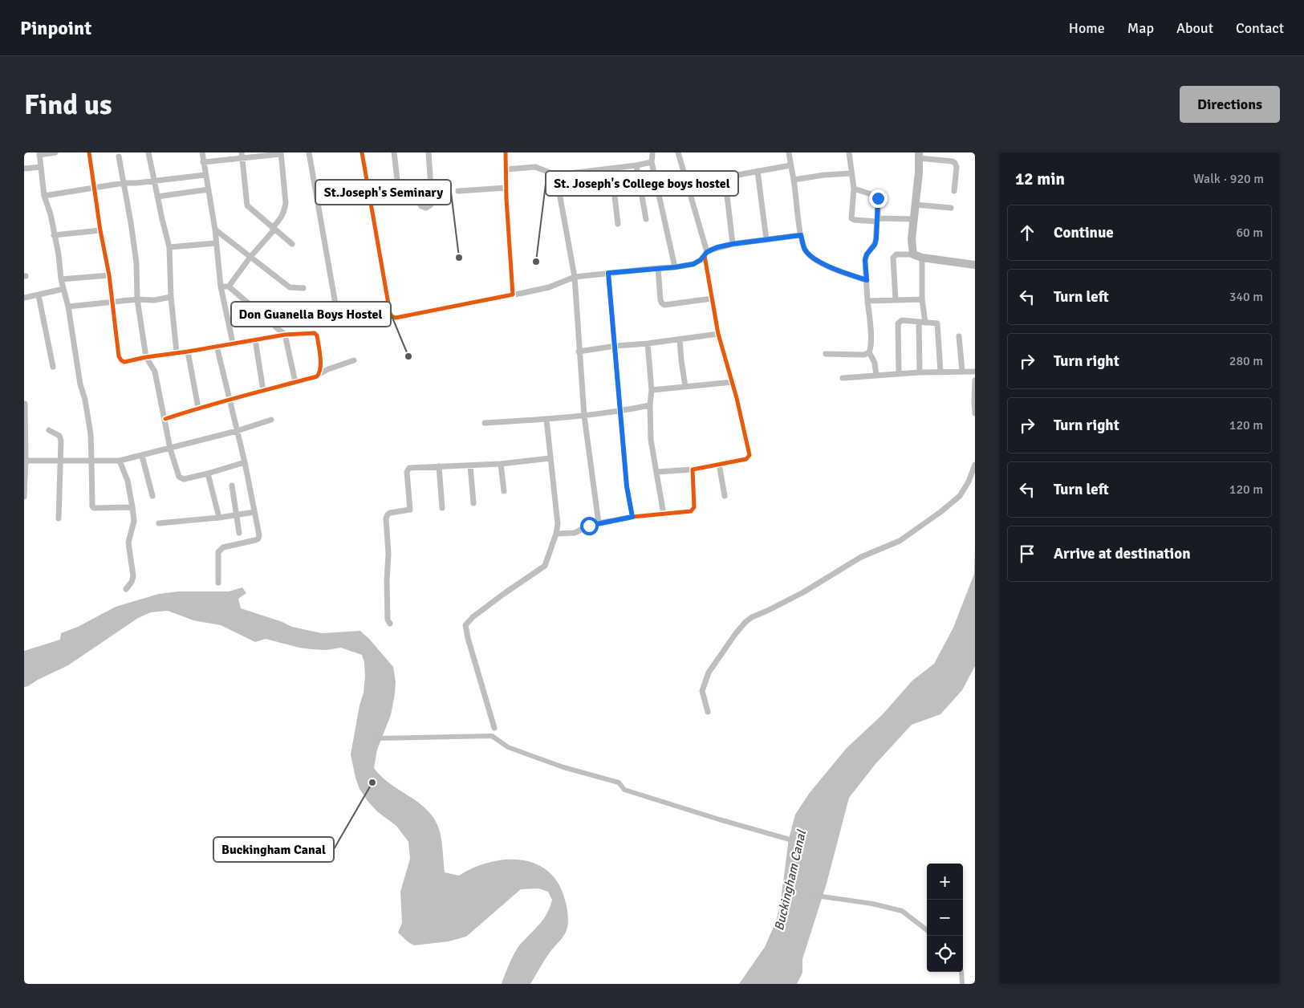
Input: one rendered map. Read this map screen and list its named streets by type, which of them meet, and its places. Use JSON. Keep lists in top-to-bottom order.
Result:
{
  "water": ["Buckingham Canal"],
  "places": [
    "St.Joseph's Seminary",
    "St. Joseph's College boys hostel",
    "Don Guanella Boys Hostel",
    "Buckingham Canal"
  ],
  "page": {
    "header": "Pinpoint",
    "nav": [
      "Home",
      "Map",
      "About",
      "Contact"
    ],
    "buttons": "Directions",
    "title": "Find us",
    "heading": ["12 min", "Walk · 920 m"],
    "list": [
      ["Continue", "60 m"],
      ["Turn left", "340 m"],
      ["Turn right", "280 m"],
      ["Turn right", "120 m"],
      ["Turn left", "120 m"],
      "Arrive at destination"
    ],
    "map_buttons": ["+", "−"]
  }
}
